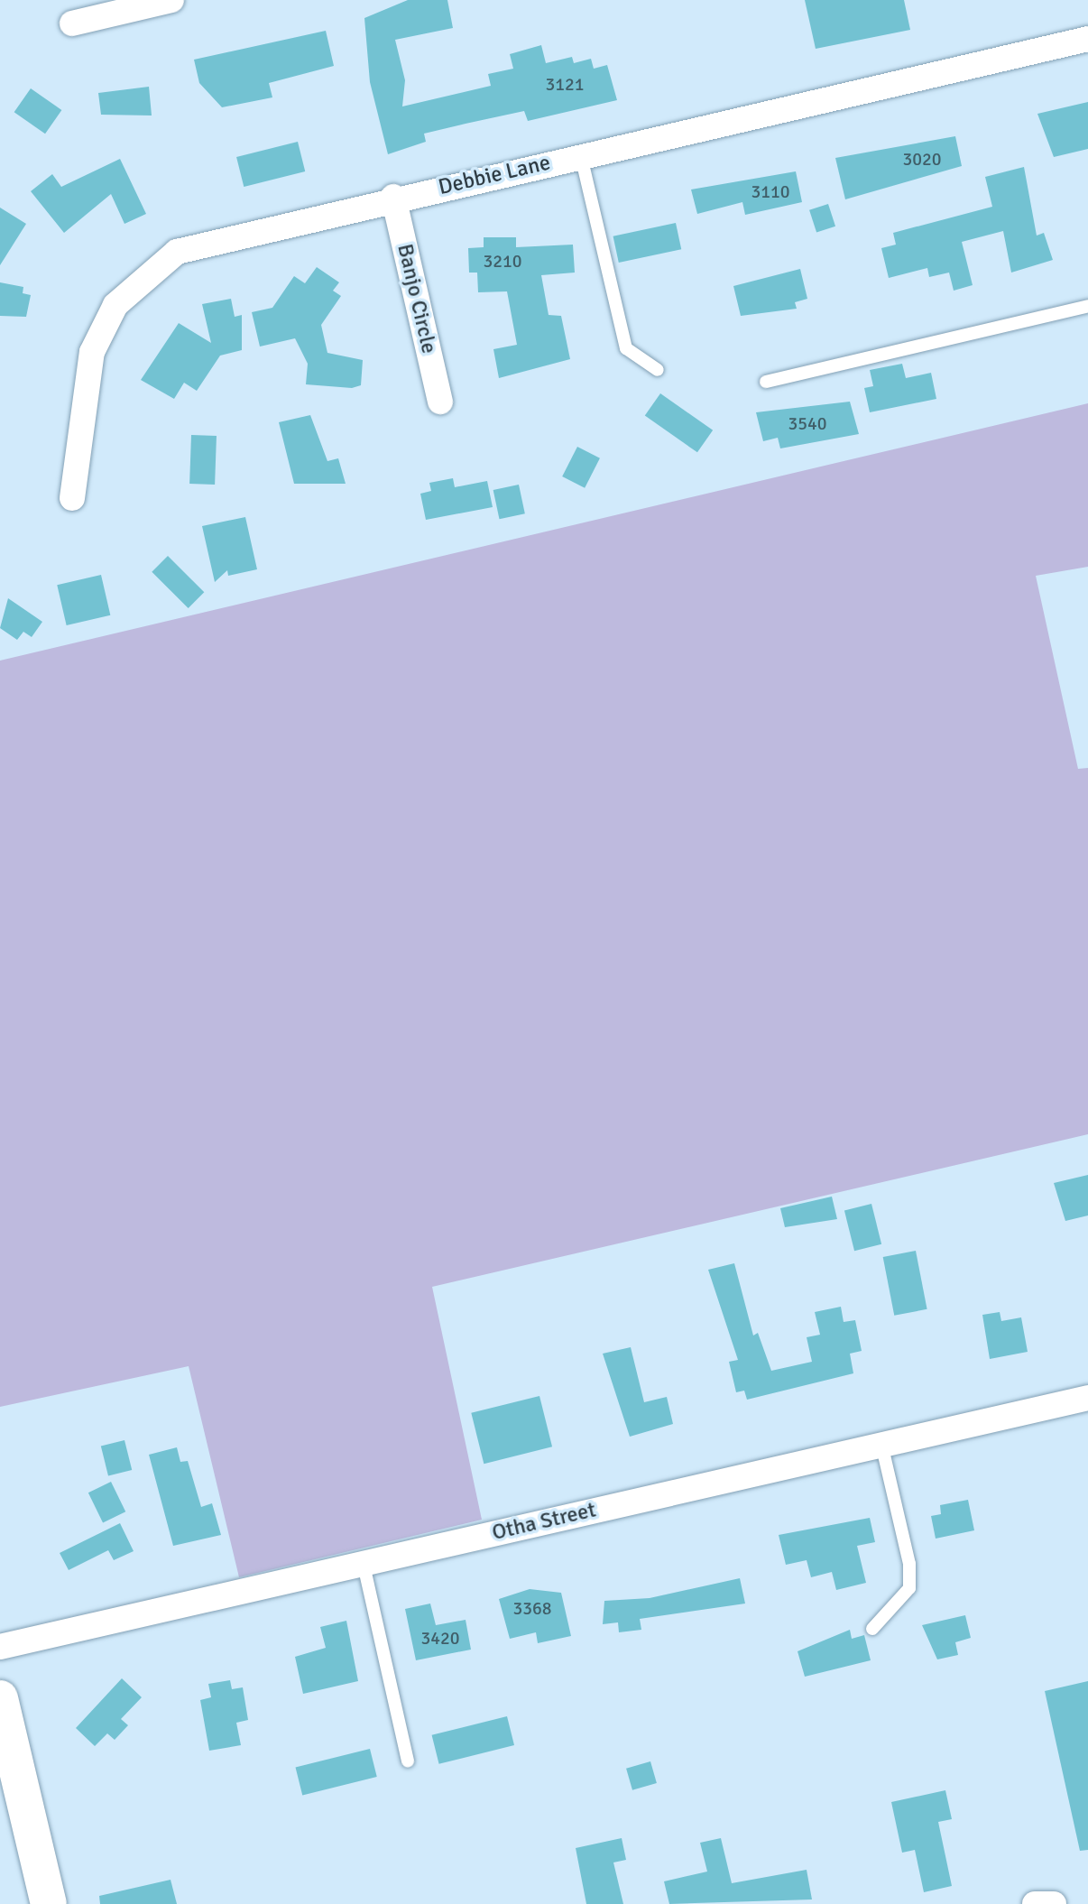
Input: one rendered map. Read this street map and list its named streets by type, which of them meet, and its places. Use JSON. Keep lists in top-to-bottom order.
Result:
{
  "streets": {
    "street": ["Debbie Lane", "Banjo Circle", "Otha Street"]
  },
  "crossings": [
    ["Debbie Lane", "Banjo Circle"]
  ],
  "house_numbers": [
    "3121",
    "3020",
    "3110",
    "3210",
    "3540",
    "3368",
    "3420"
  ]
}
